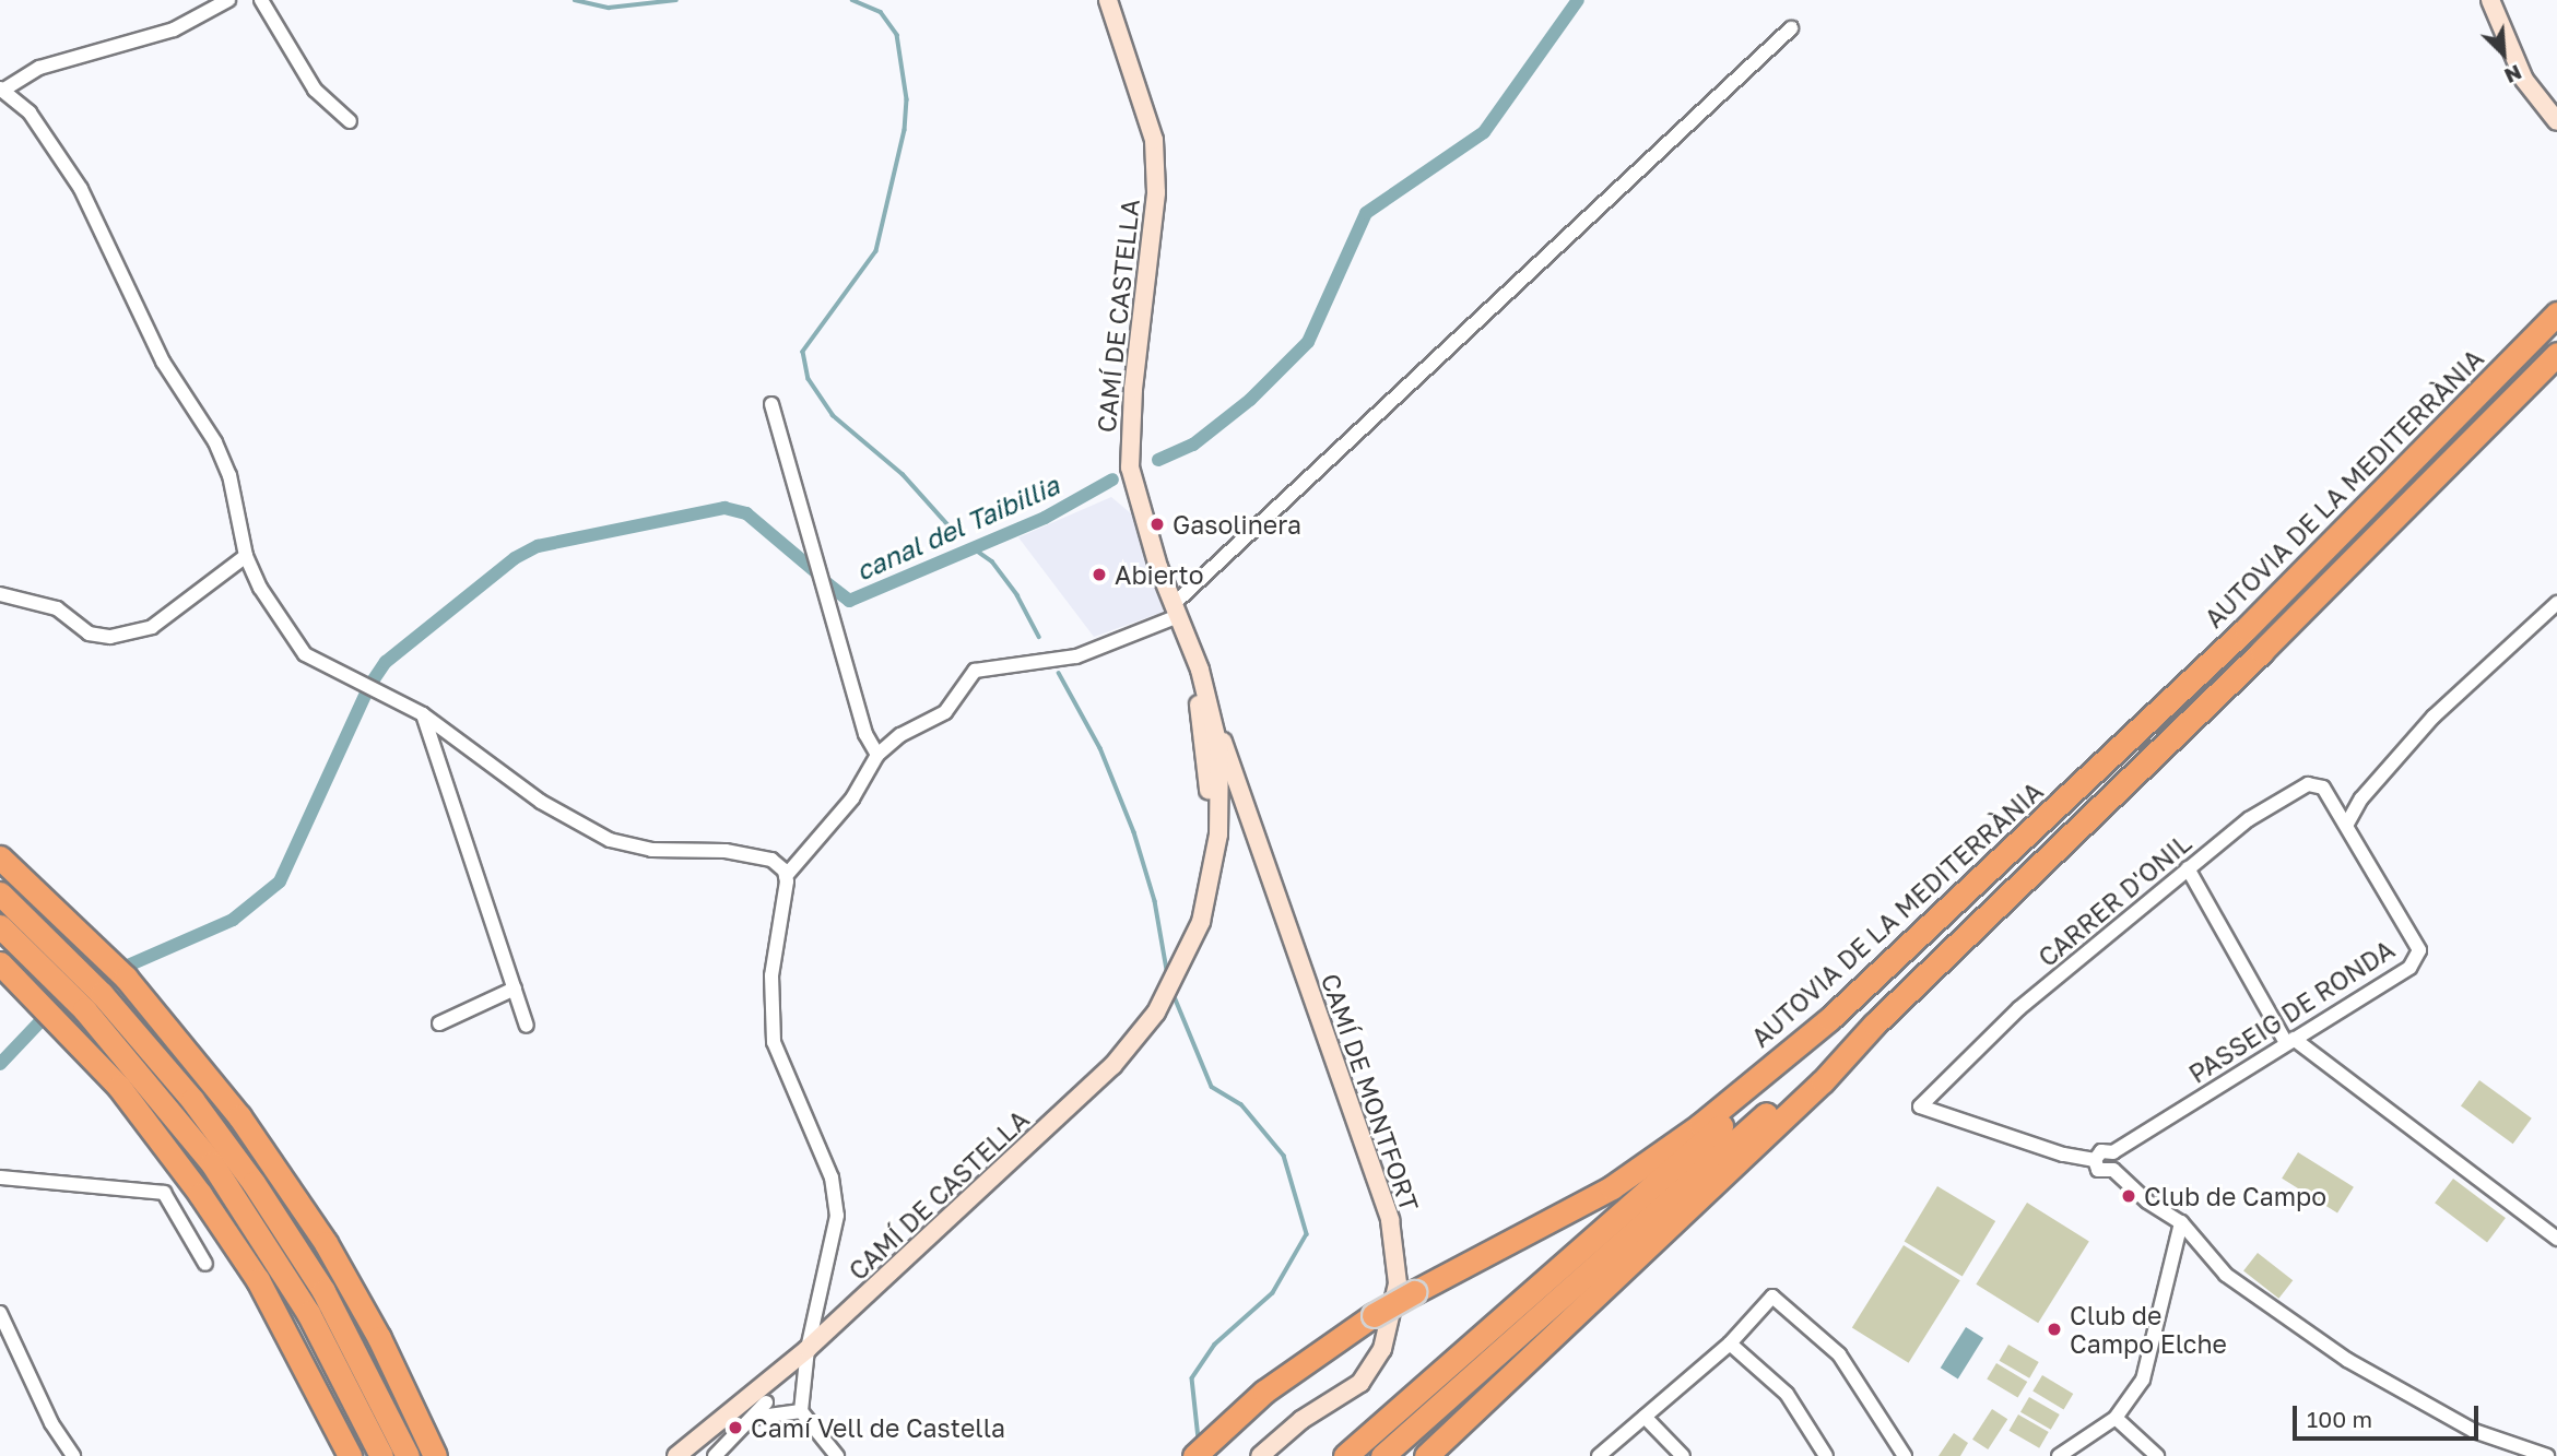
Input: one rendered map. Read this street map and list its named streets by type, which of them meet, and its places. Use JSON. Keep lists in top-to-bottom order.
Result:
{
  "streets": {
    "highway": ["AUTOVIA DE LA MEDITERRÀNIA"],
    "main road": ["CAMÍ DE CASTELLA", "CAMÍ DE MONTFORT"],
    "street": ["CARRER D'ONIL", "PASSEIG DE RONDA"]
  },
  "crossings": [
    ["CAMÍ DE CASTELLA", "CAMÍ DE MONTFORT"],
    ["CARRER D'ONIL", "PASSEIG DE RONDA"]
  ],
  "water": ["canal del Taibillia"],
  "places": [
    "Gasolinera",
    "Abierto",
    "Club de Campo",
    "Club de Campo Elche",
    "Camí Vell de Castella"
  ],
  "scale_bar": "100 m",
  "north": "bottom right"
}
